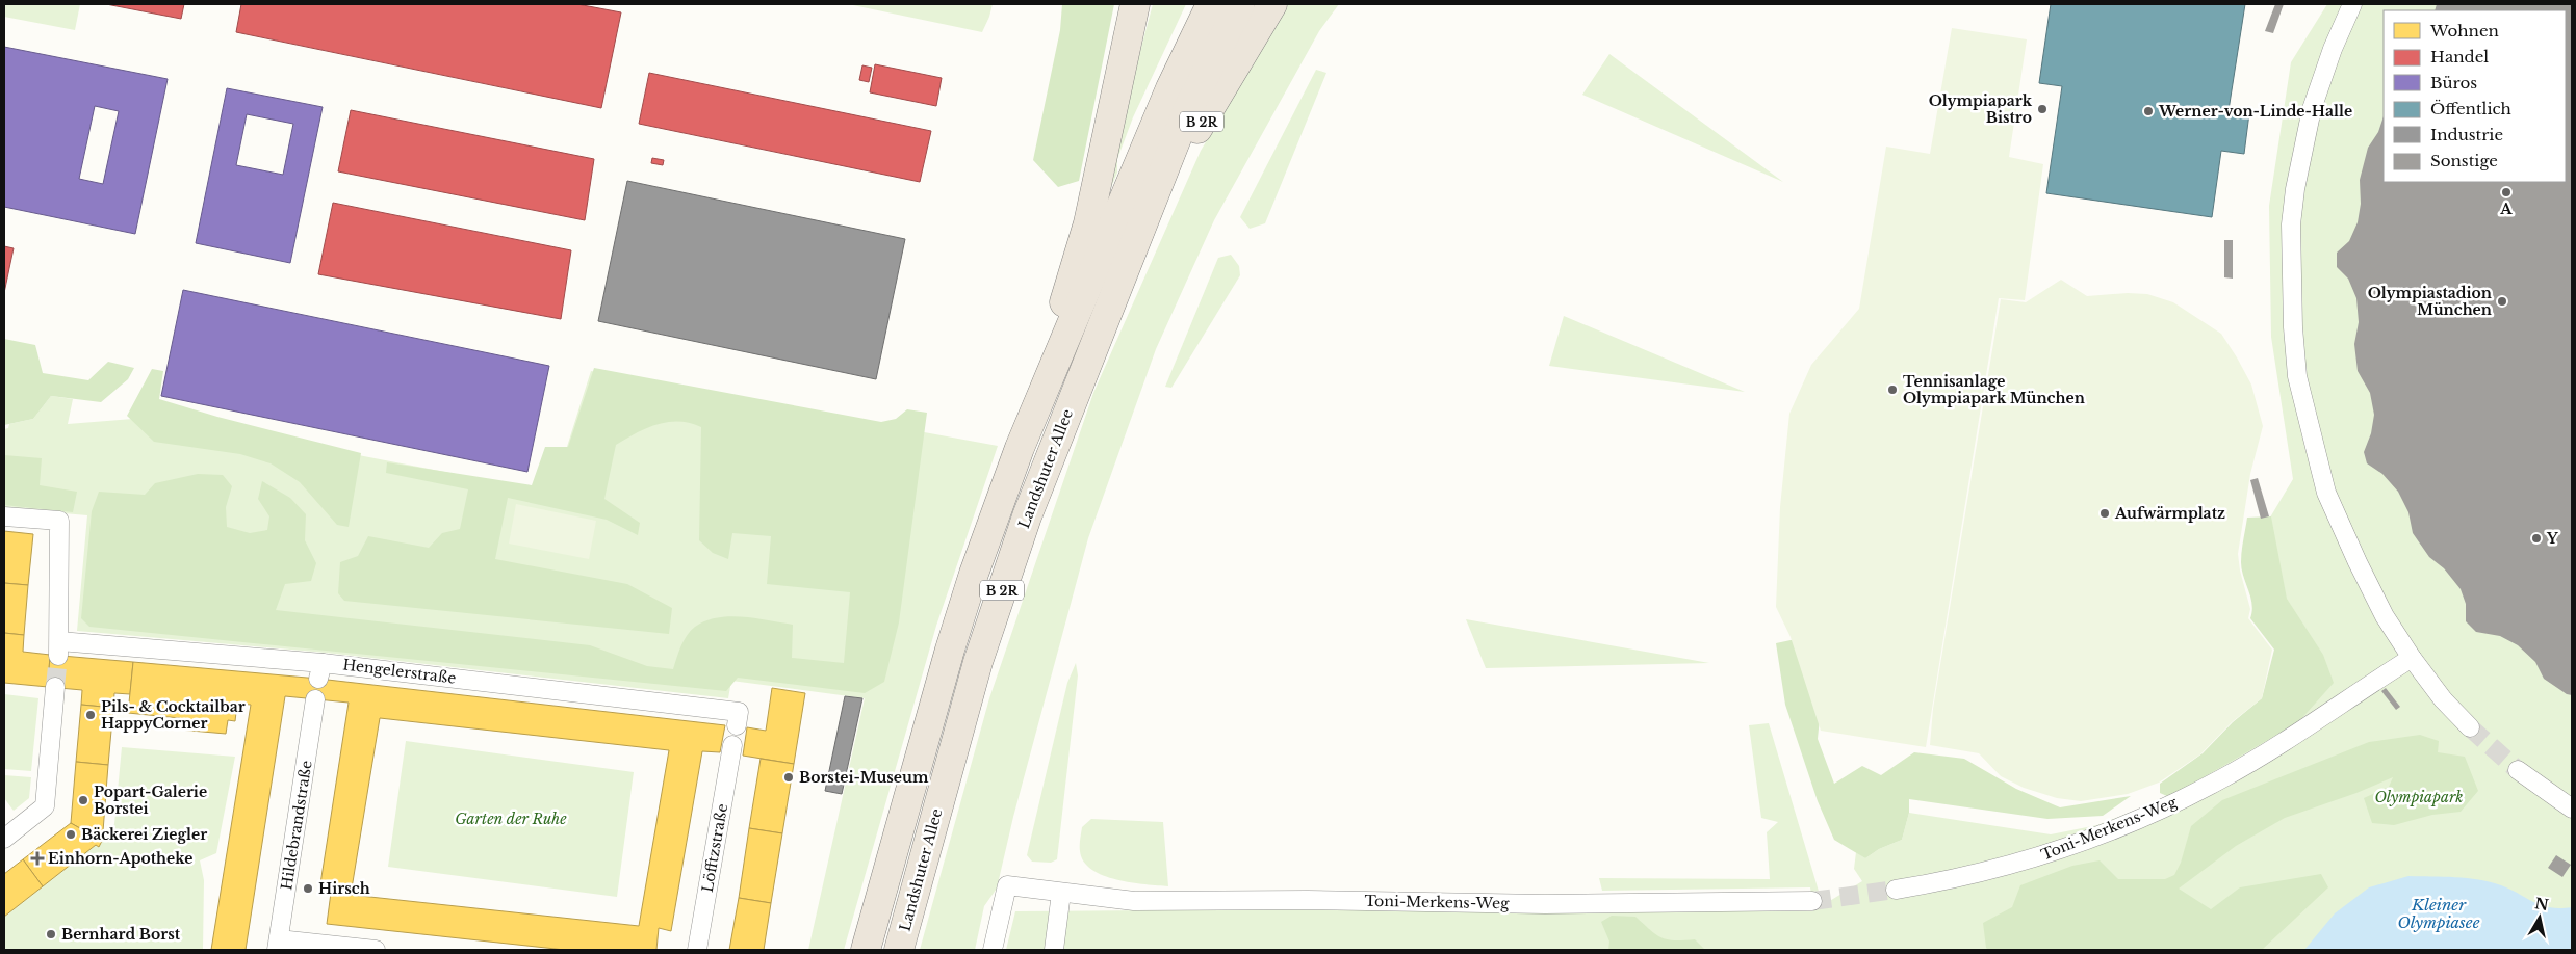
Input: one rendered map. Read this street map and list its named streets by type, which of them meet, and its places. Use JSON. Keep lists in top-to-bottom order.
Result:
{
  "streets": {
    "highway": ["B 2R", "Landshuter Allee"],
    "street": [
      "Hengelerstraße",
      "Hildebrandstraße",
      "Toni-Merkens-Weg",
      "Löfftzstraße"
    ]
  },
  "crossings": [
    ["B 2R", "Landshuter Allee"]
  ],
  "water": ["Kleiner Olympiasee"],
  "parks": ["Olympiapark", "Garten der Ruhe"],
  "places": {
    "other": [
      "Olympiapark Bistro",
      "Werner-von-Linde-Halle",
      "A",
      "Olympiastadion München",
      "Tennisanlage Olympiapark München",
      "Aufwärmplatz",
      "Y",
      "Pils- & Cocktailbar HappyCorner",
      "Borstei-Museum",
      "Popart-Galerie Borstei",
      "Bäckerei Ziegler",
      "Hirsch",
      "Bernhard Borst"
    ],
    "health": ["Einhorn-Apotheke"]
  },
  "legend": [
    "Wohnen",
    "Handel",
    "Büros",
    "Öffentlich",
    "Industrie",
    "Sonstige"
  ],
  "north": "top"
}
